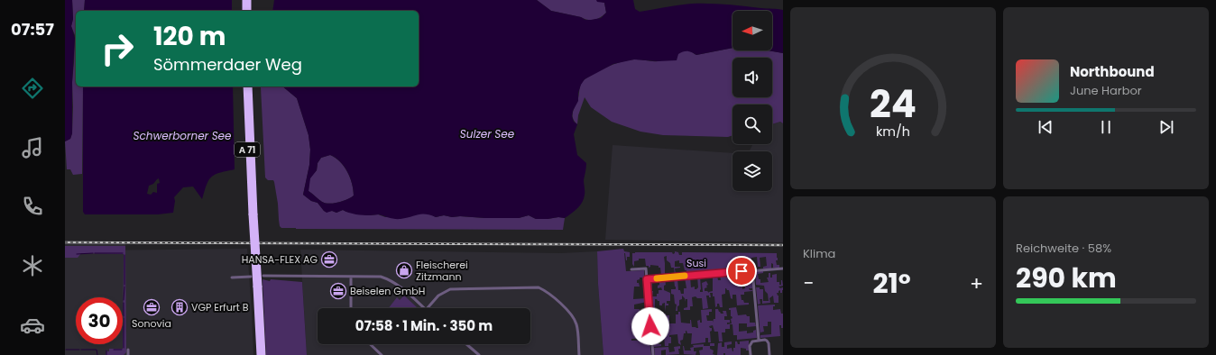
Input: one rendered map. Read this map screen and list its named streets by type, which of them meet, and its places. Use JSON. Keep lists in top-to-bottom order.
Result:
{
  "streets": {
    "highway": ["A 71"]
  },
  "water": ["Sulzer See", "Schwerborner See"],
  "parks": ["Susi"],
  "places": {
    "office": ["HANSA-FLEX AG", "Beiselen GmbH", "Sonovia"],
    "shop": ["Fleischerei Zitzmann"],
    "building": ["VGP Erfurt B"]
  },
  "north": "left",
  "page": {
    "tabs": "07:57",
    "turn": ["120 m", "Sömmerdaer Weg"],
    "song": ["Northbound", "June Harbor"],
    "tile": [
      "Klima",
      ["Reichweite · 58%", "290 km"]
    ],
    "heat": ["−", "21°", "+"],
    "limit": "30",
    "trip": "07:58 · 1 Min. · 350 m",
    "gauge": ["24", "km/h"]
  }
}
